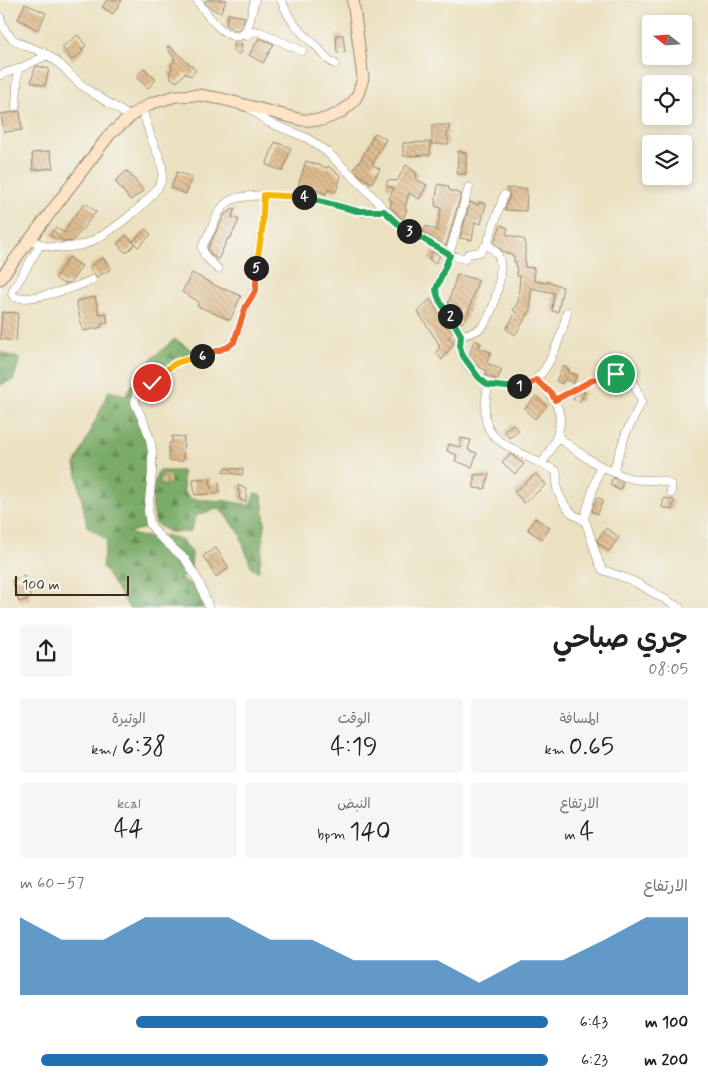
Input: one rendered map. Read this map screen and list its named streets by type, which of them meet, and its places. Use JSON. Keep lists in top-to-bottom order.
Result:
{
  "scale_bar": "100 m",
  "north": "left",
  "page": {
    "pins": [
      "4",
      "3",
      "5",
      "2",
      "6",
      "1"
    ],
    "scale": "100 m",
    "heading": ["جري صباحي", "08:05"],
    "stats": [
      ["المسافة", "0.65 km"],
      ["الوقت", "4:19"],
      ["الوتيرة", "6:38 /km"],
      ["الارتفاع", "4 m"],
      ["النبض", "140 bpm"],
      ["kcal", "44"]
    ],
    "chart": ["الارتفاع", "57–60 m"],
    "list": [
      {
        "name": "100 m",
        "note": "6:43"
      },
      {
        "name": "200 m",
        "note": "6:23"
      }
    ]
  }
}
